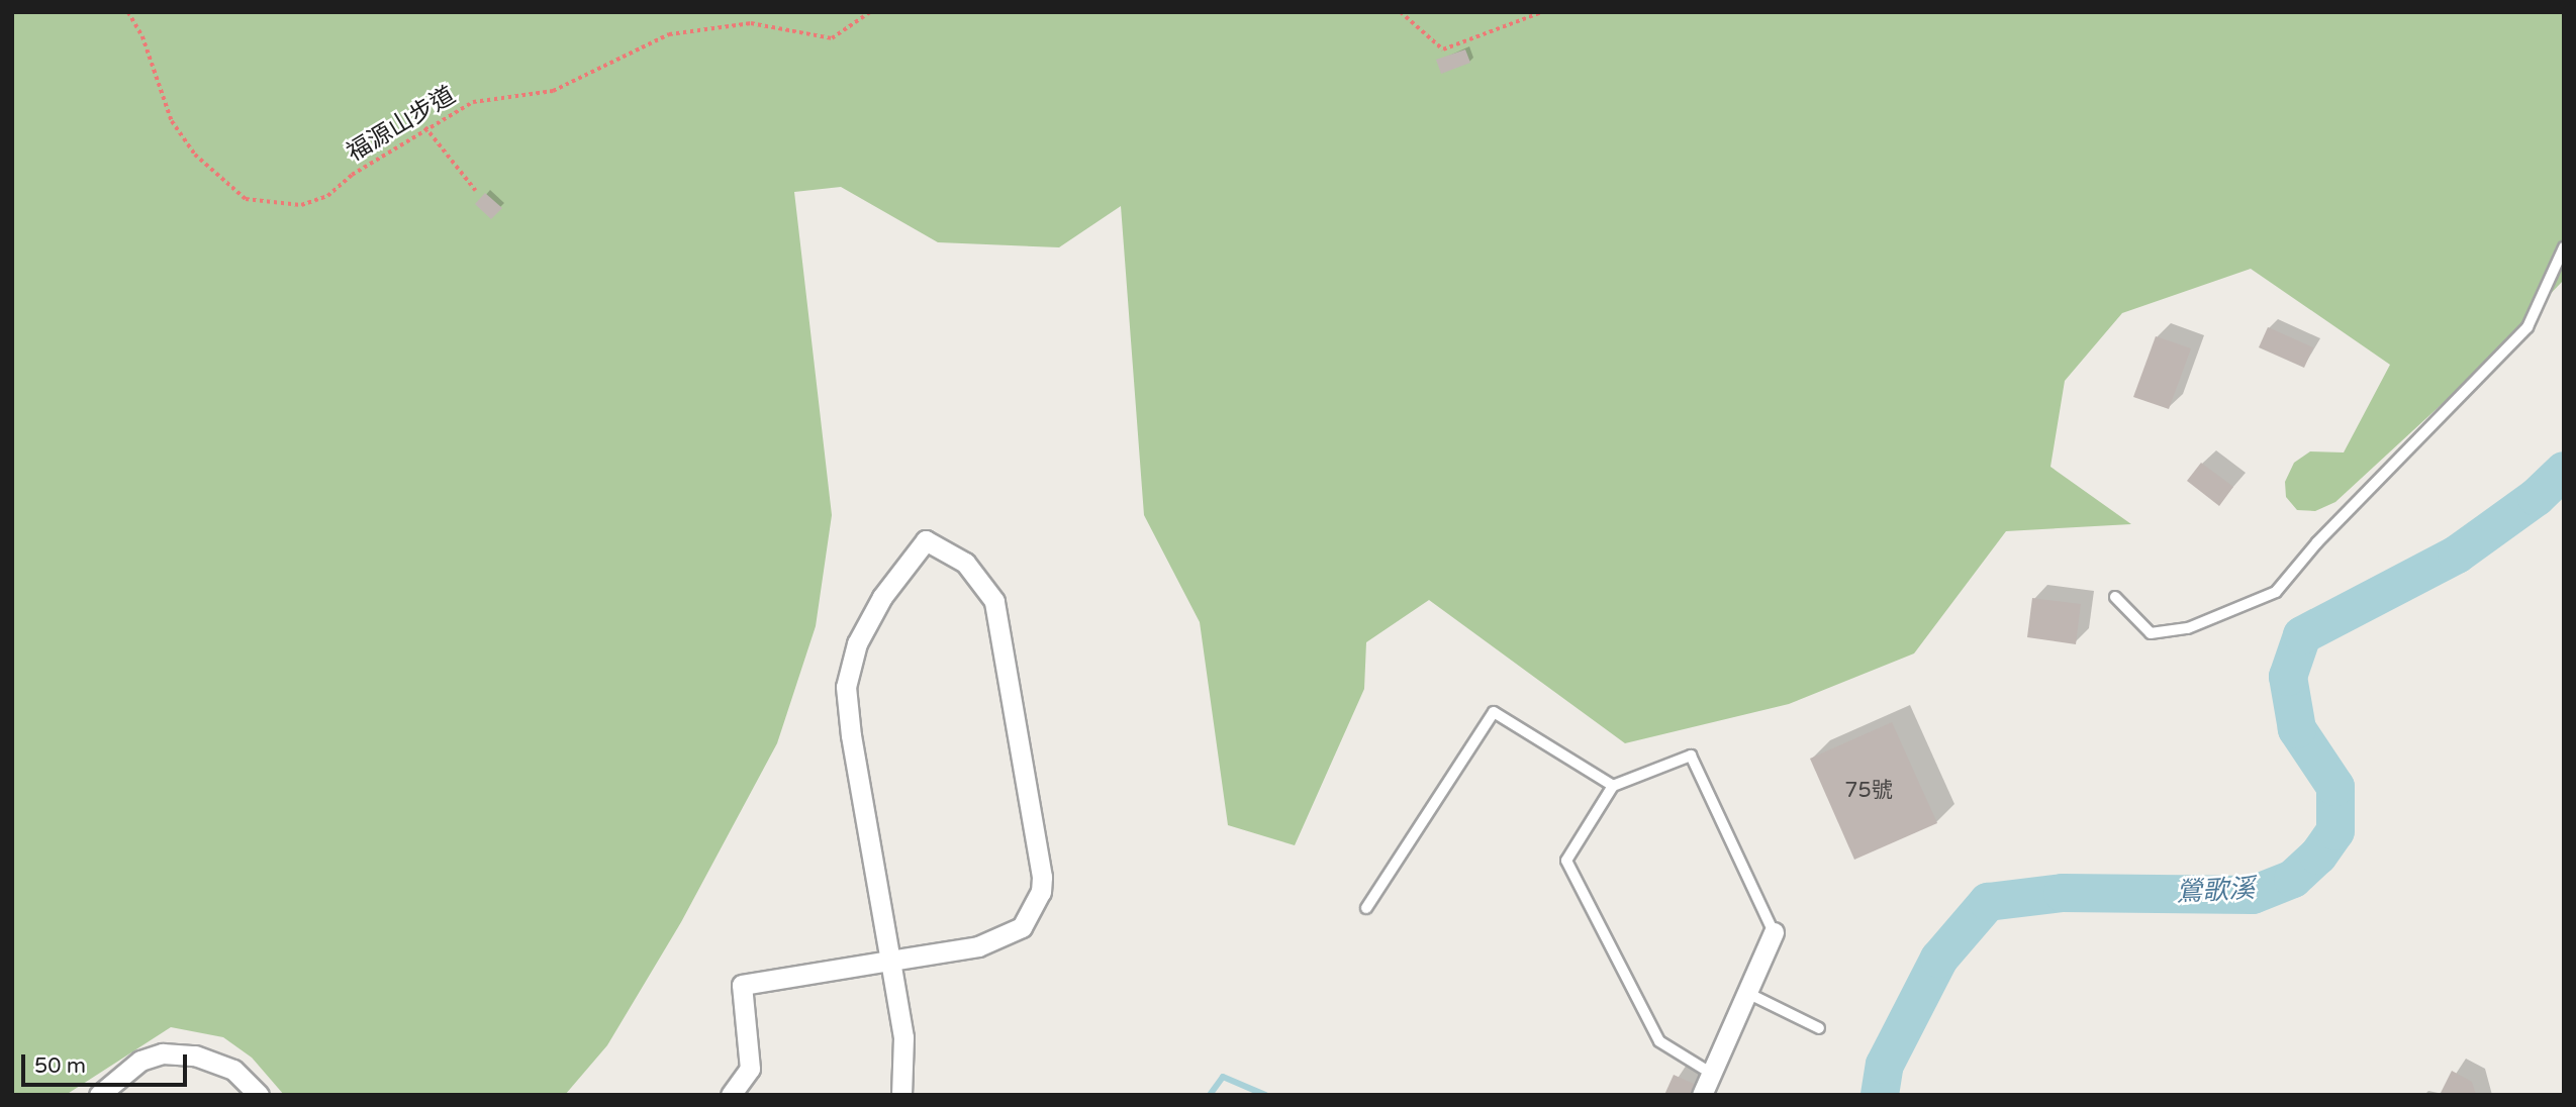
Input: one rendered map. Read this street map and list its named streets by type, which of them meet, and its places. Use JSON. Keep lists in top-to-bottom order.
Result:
{
  "streets": {
    "path": ["福源山步道"]
  },
  "water": ["鶯歌溪"],
  "house_numbers": ["75號"],
  "scale_bar": "50 m"
}
